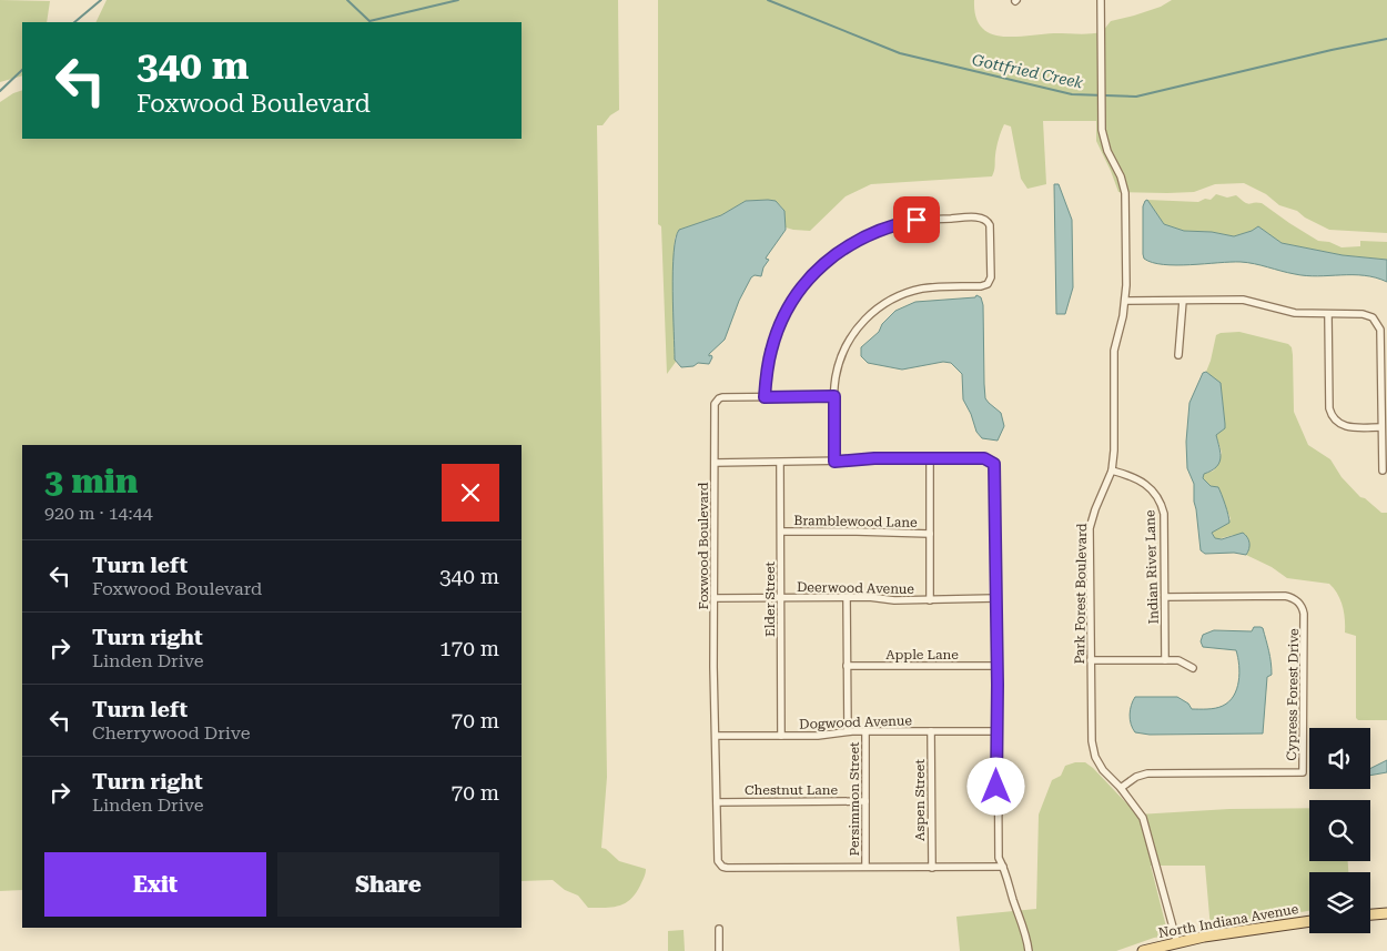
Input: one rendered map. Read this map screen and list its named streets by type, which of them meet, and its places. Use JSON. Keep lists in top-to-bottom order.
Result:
{
  "streets": {
    "main road": ["North Indiana Avenue"],
    "street": [
      "Bramblewood Lane",
      "Foxwood Boulevard",
      "Indian River Lane",
      "Deerwood Avenue",
      "Park Forest Boulevard",
      "Elder Street",
      "Apple Lane",
      "Cypress Forest Drive",
      "Dogwood Avenue",
      "Chestnut Lane",
      "Persimmon Street",
      "Aspen Street"
    ]
  },
  "crossings": [
    ["Bramblewood Lane", "Elder Street"],
    ["Foxwood Boulevard", "Deerwood Avenue"],
    ["Foxwood Boulevard", "Elder Street"],
    ["Foxwood Boulevard", "Apple Lane"],
    ["Foxwood Boulevard", "Dogwood Avenue"],
    ["Foxwood Boulevard", "Chestnut Lane"],
    ["Foxwood Boulevard", "Persimmon Street"],
    ["Foxwood Boulevard", "Aspen Street"],
    ["Indian River Lane", "Park Forest Boulevard"],
    ["Indian River Lane", "Cypress Forest Drive"],
    ["Deerwood Avenue", "Elder Street"],
    ["Deerwood Avenue", "Persimmon Street"],
    ["Park Forest Boulevard", "Cypress Forest Drive"],
    ["Park Forest Boulevard", "North Indiana Avenue"],
    ["Elder Street", "Dogwood Avenue"],
    ["Apple Lane", "Persimmon Street"],
    ["Dogwood Avenue", "Persimmon Street"],
    ["Dogwood Avenue", "Aspen Street"],
    ["Chestnut Lane", "Persimmon Street"]
  ],
  "water": ["Gottfried Creek"],
  "page": {
    "turn": ["340 m", "Foxwood Boulevard"],
    "heading": ["3 min", "920 m · 14:44"],
    "list": [
      {
        "name": "Turn left",
        "note": "Foxwood Boulevard",
        "value": "340 m"
      },
      {
        "name": "Turn right",
        "note": "Linden Drive",
        "value": "170 m"
      },
      {
        "name": "Turn left",
        "note": "Cherrywood Drive",
        "value": "70 m"
      },
      {
        "name": "Turn right",
        "note": "Linden Drive",
        "value": "70 m"
      }
    ],
    "buttons": ["Exit", "Share"]
  }
}
